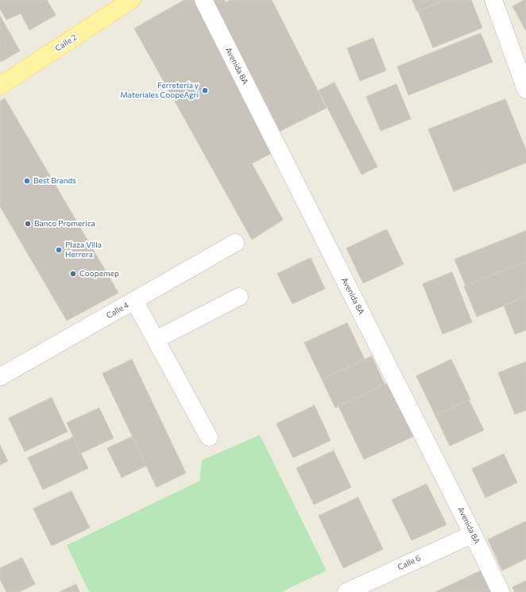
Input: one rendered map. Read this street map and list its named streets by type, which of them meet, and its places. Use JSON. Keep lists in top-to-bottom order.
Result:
{
  "streets": {
    "main road": ["Calle 2"],
    "street": ["Avenida 8A", "Calle 4", "Calle 6"]
  },
  "crossings": [
    ["Avenida 8A", "Calle 6"]
  ],
  "places": [
    "Ferretería y Materiales CoopeAgri",
    "Best Brands",
    "Banco Promerica",
    "Plaza Villa Herrera",
    "Coopemep"
  ]
}
